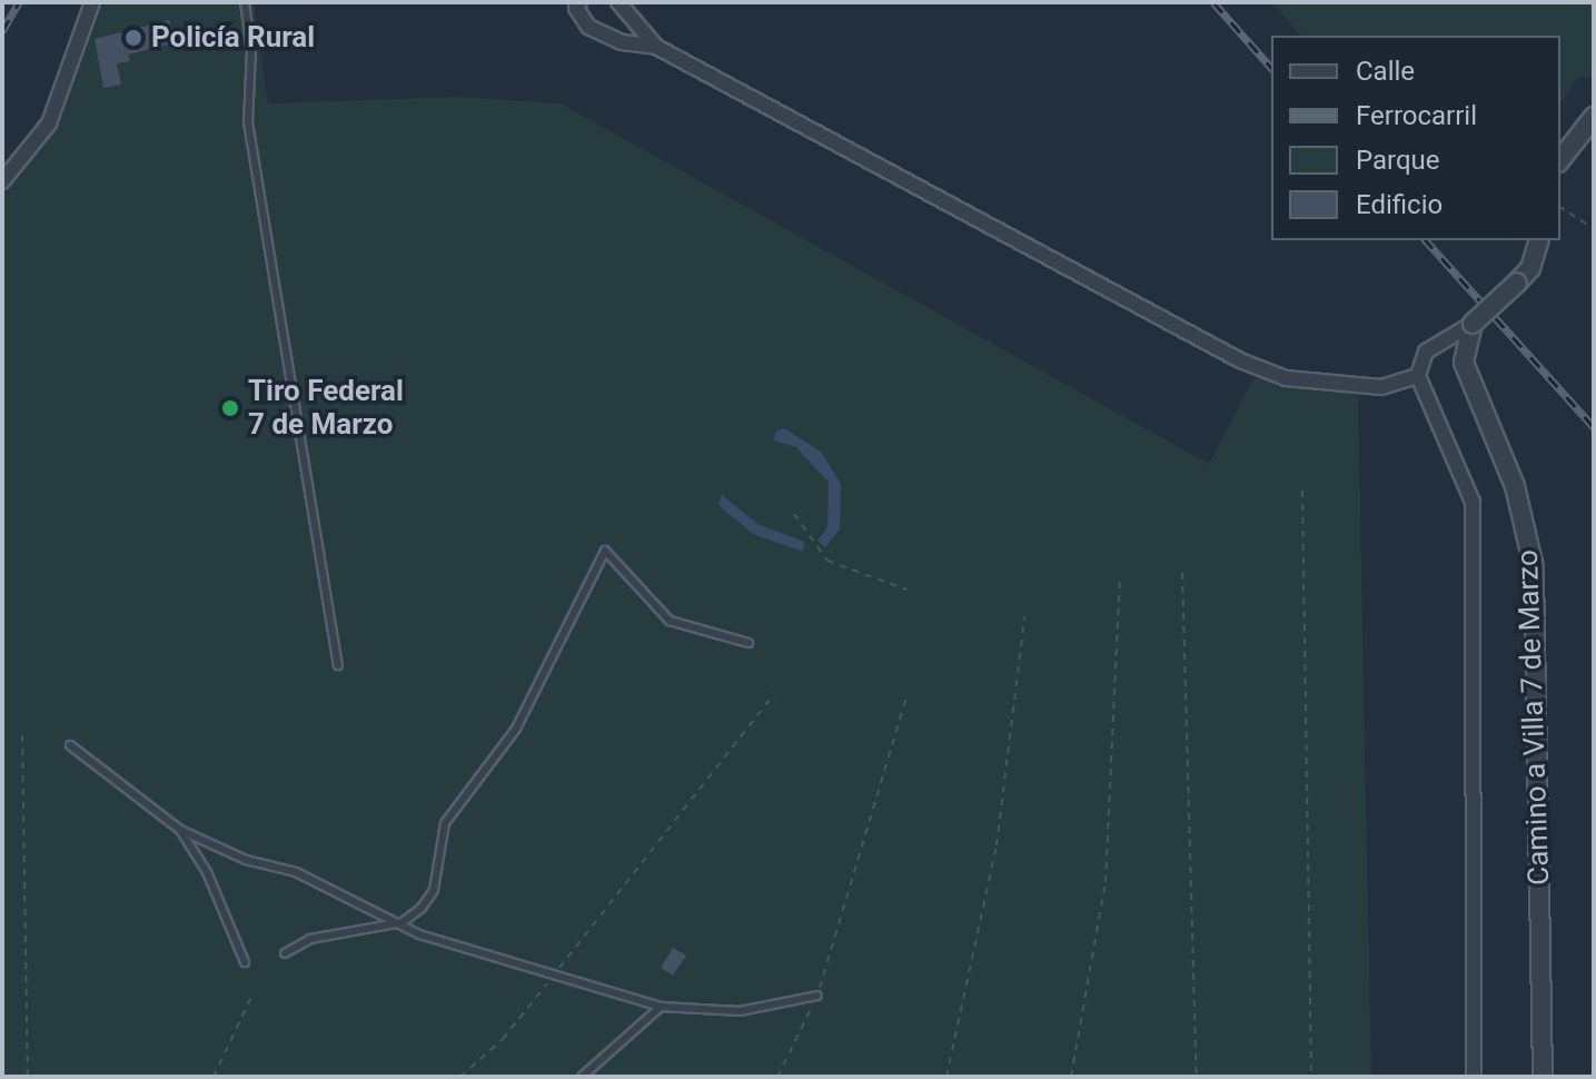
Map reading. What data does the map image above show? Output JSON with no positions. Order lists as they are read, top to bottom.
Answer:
{
  "streets": {
    "street": ["Camino a Villa 7 de Marzo"]
  },
  "places": ["Policía Rural", "Tiro Federal 7 de Marzo"],
  "legend": [
    "Calle",
    "Ferrocarril",
    "Parque",
    "Edificio"
  ]
}
